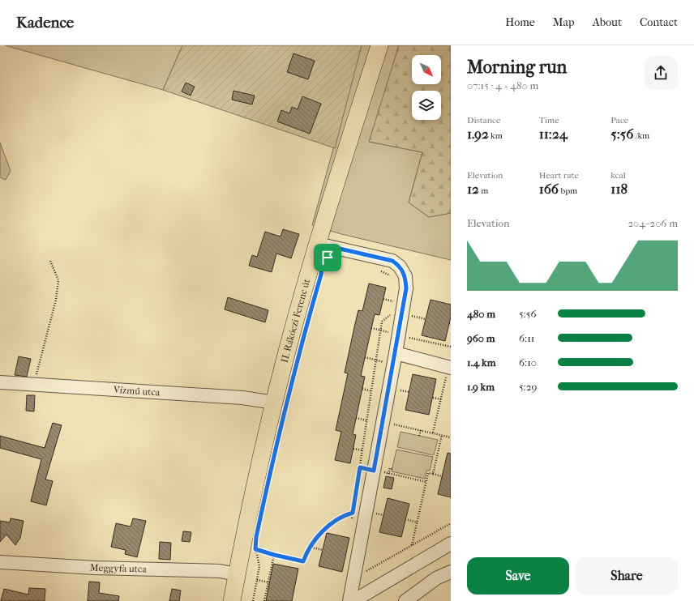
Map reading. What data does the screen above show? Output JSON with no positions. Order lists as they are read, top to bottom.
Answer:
{
  "streets": {
    "main road": ["II. Rákóczi Ferenc út"],
    "street": ["Vízmű utca", "Meggyfa utca"]
  },
  "crossings": [
    ["II. Rákóczi Ferenc út", "Vízmű utca"],
    ["II. Rákóczi Ferenc út", "Meggyfa utca"]
  ],
  "north": "bottom right",
  "page": {
    "header": "Kadence",
    "nav": [
      "Home",
      "Map",
      "About",
      "Contact"
    ],
    "heading": ["Morning run", "07:15 · 4 × 480 m"],
    "stats": [
      ["Distance", "1.92 km"],
      ["Time", "11:24"],
      ["Pace", "5:56 /km"],
      ["Elevation", "12 m"],
      ["Heart rate", "166 bpm"],
      ["kcal", "118"]
    ],
    "chart": ["Elevation", "204–206 m"],
    "list": [
      {
        "name": "480 m",
        "note": "5:56"
      },
      {
        "name": "960 m",
        "note": "6:11"
      },
      {
        "name": "1.4 km",
        "note": "6:10"
      },
      {
        "name": "1.9 km",
        "note": "5:29"
      }
    ],
    "buttons": ["Save", "Share"]
  }
}
